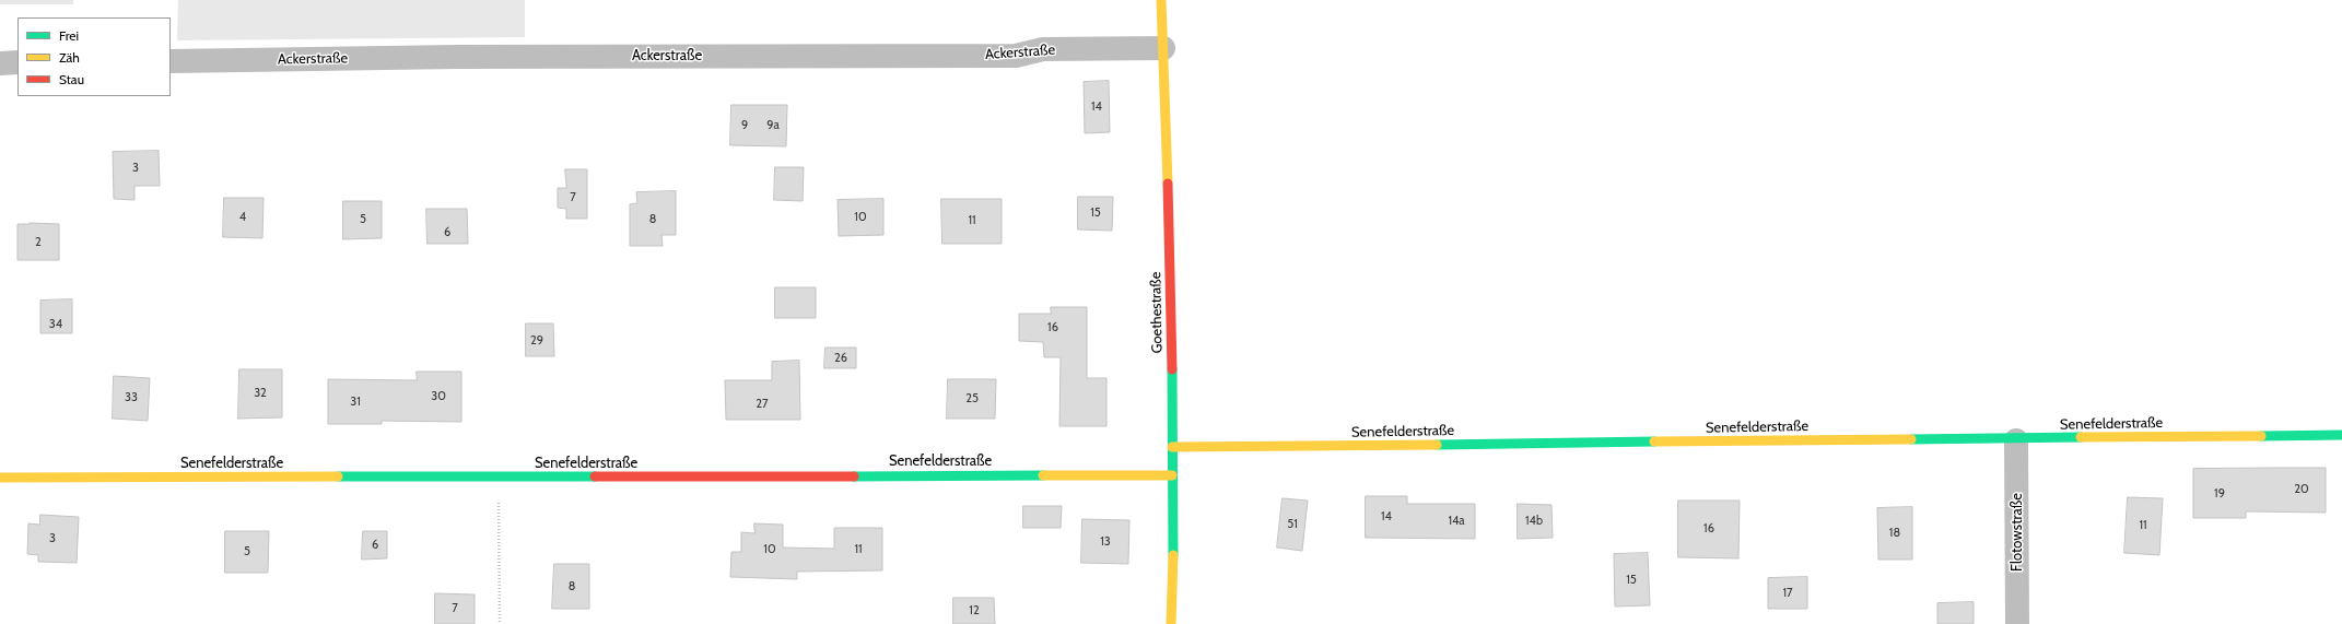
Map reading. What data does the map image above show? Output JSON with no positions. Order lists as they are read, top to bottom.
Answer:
{
  "streets": {
    "street": [
      "Ackerstraße",
      "Goethestraße",
      "Senefelderstraße",
      "Flotowstraße"
    ]
  },
  "crossings": [
    ["Ackerstraße", "Goethestraße"],
    ["Goethestraße", "Senefelderstraße"],
    ["Senefelderstraße", "Flotowstraße"]
  ],
  "house_numbers": [
    "14",
    "9",
    "9a",
    "3",
    "7",
    "15",
    "4",
    "10",
    "5",
    "8",
    "11",
    "6",
    "2",
    "34",
    "16",
    "29",
    "26",
    "32",
    "30",
    "33",
    "25",
    "31",
    "27",
    "20",
    "19",
    "14",
    "14a",
    "14b",
    "51",
    "11",
    "16",
    "18",
    "3",
    "13",
    "6",
    "10",
    "11",
    "5",
    "15",
    "8",
    "17",
    "7",
    "12"
  ],
  "legend": ["Frei", "Zäh", "Stau"]
}
